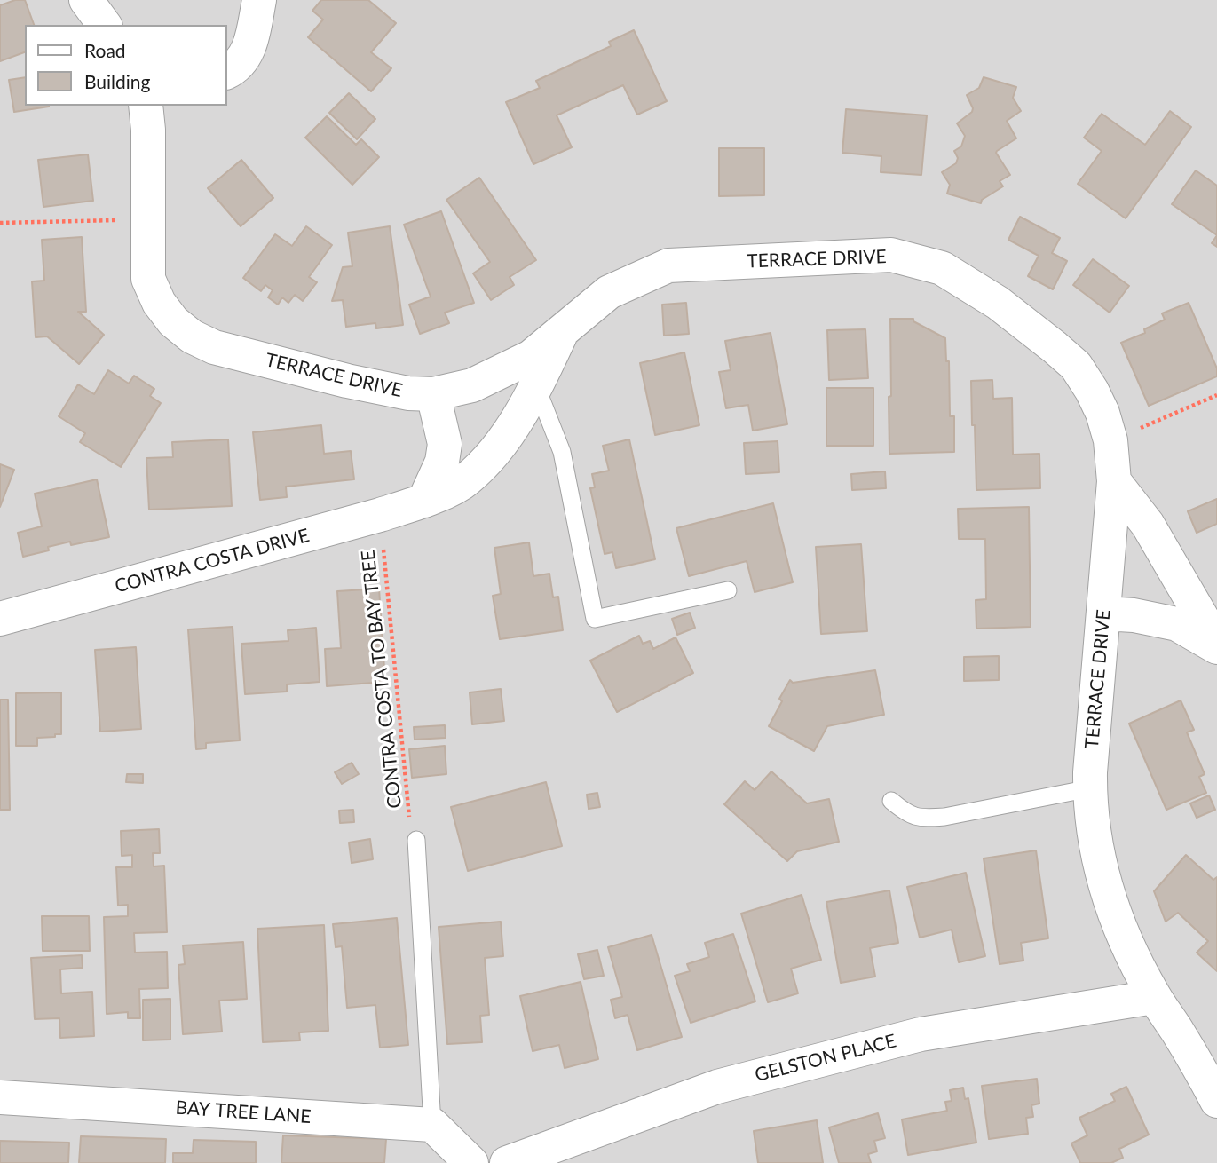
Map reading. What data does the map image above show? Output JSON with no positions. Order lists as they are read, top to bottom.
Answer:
{
  "streets": {
    "street": [
      "TERRACE DRIVE",
      "CONTRA COSTA DRIVE",
      "GELSTON PLACE",
      "BAY TREE LANE"
    ],
    "path": ["CONTRA COSTA TO BAY TREE"]
  },
  "crossings": [
    ["TERRACE DRIVE", "CONTRA COSTA DRIVE"],
    ["TERRACE DRIVE", "GELSTON PLACE"],
    ["CONTRA COSTA DRIVE", "CONTRA COSTA TO BAY TREE"]
  ],
  "legend": ["Road", "Building"]
}
